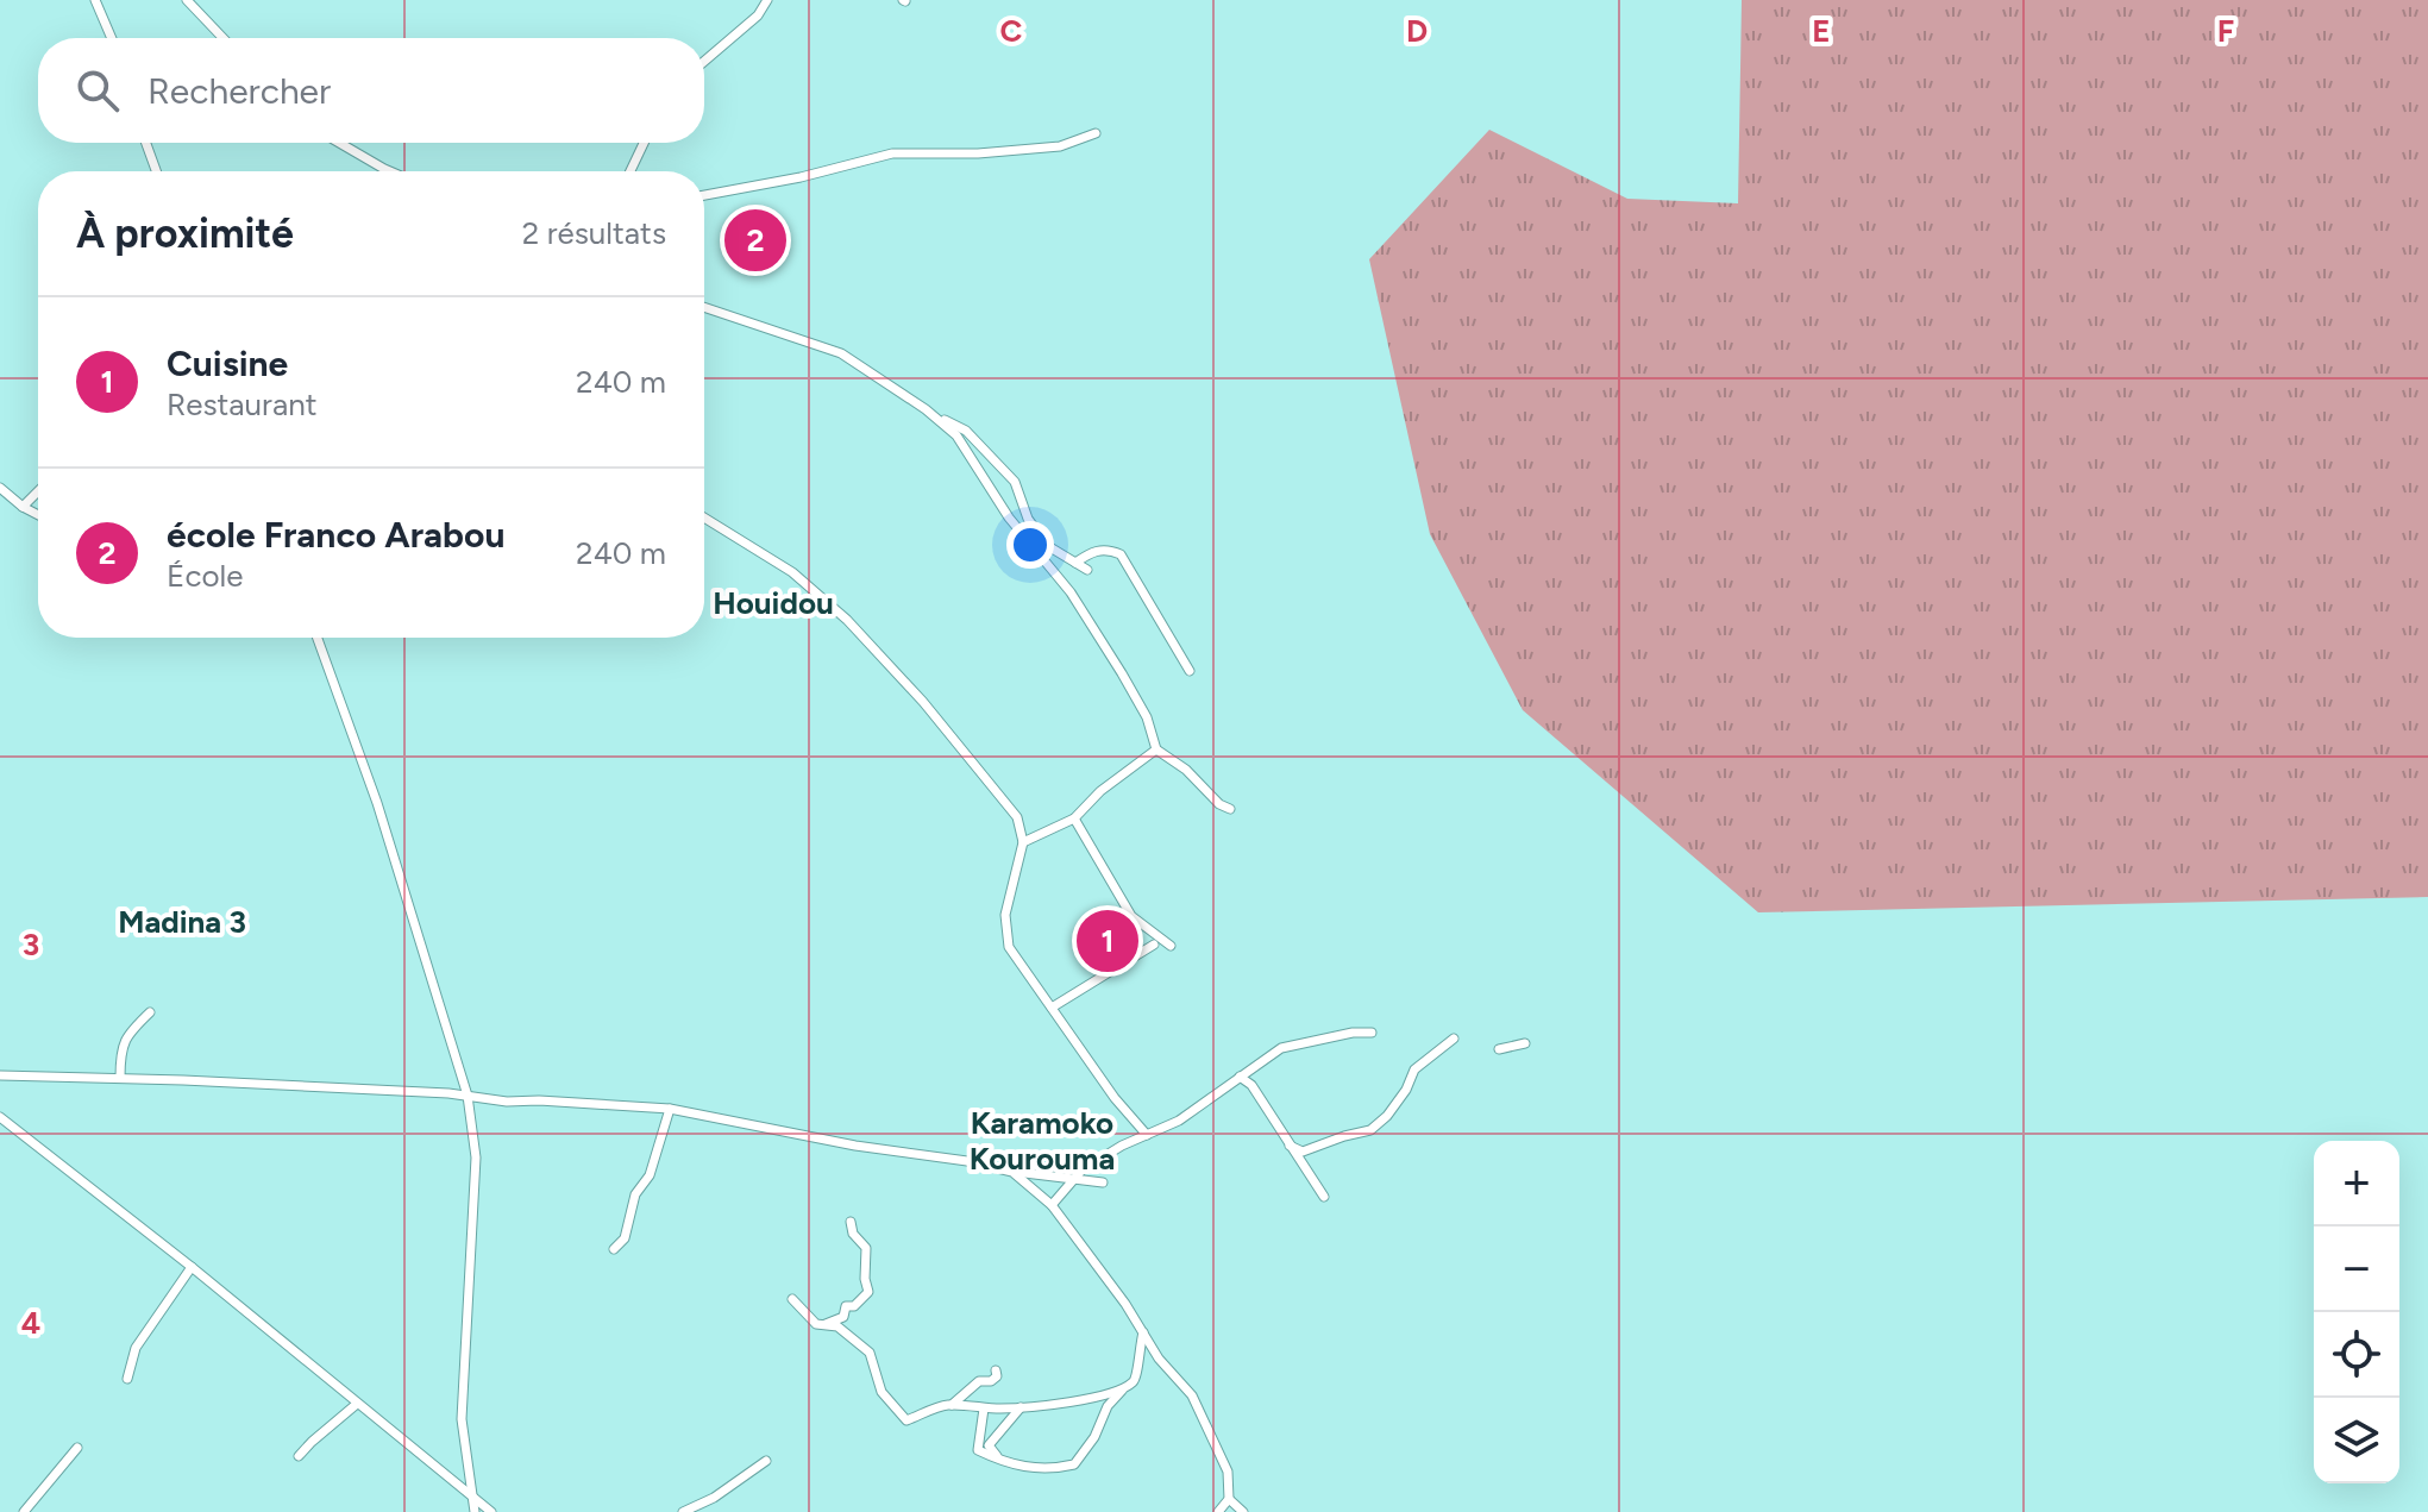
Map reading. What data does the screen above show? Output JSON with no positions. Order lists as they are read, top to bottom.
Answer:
{
  "districts": ["Houidou", "Madina 3", "Karamoko Kourouma"],
  "page": {
    "search": "Rechercher",
    "heading": ["À proximité", "2 résultats"],
    "pins": ["2", "1"],
    "list": [
      {
        "mark": "1",
        "name": "Cuisine",
        "note": "Restaurant",
        "value": "240 m"
      },
      {
        "mark": "2",
        "name": "école Franco Arabou",
        "note": "École",
        "value": "240 m"
      }
    ],
    "map_buttons": ["+", "−"]
  },
  "grid": {
    "columns": [
      "C",
      "D",
      "E",
      "F"
    ],
    "rows": ["3", "4"]
  }
}
